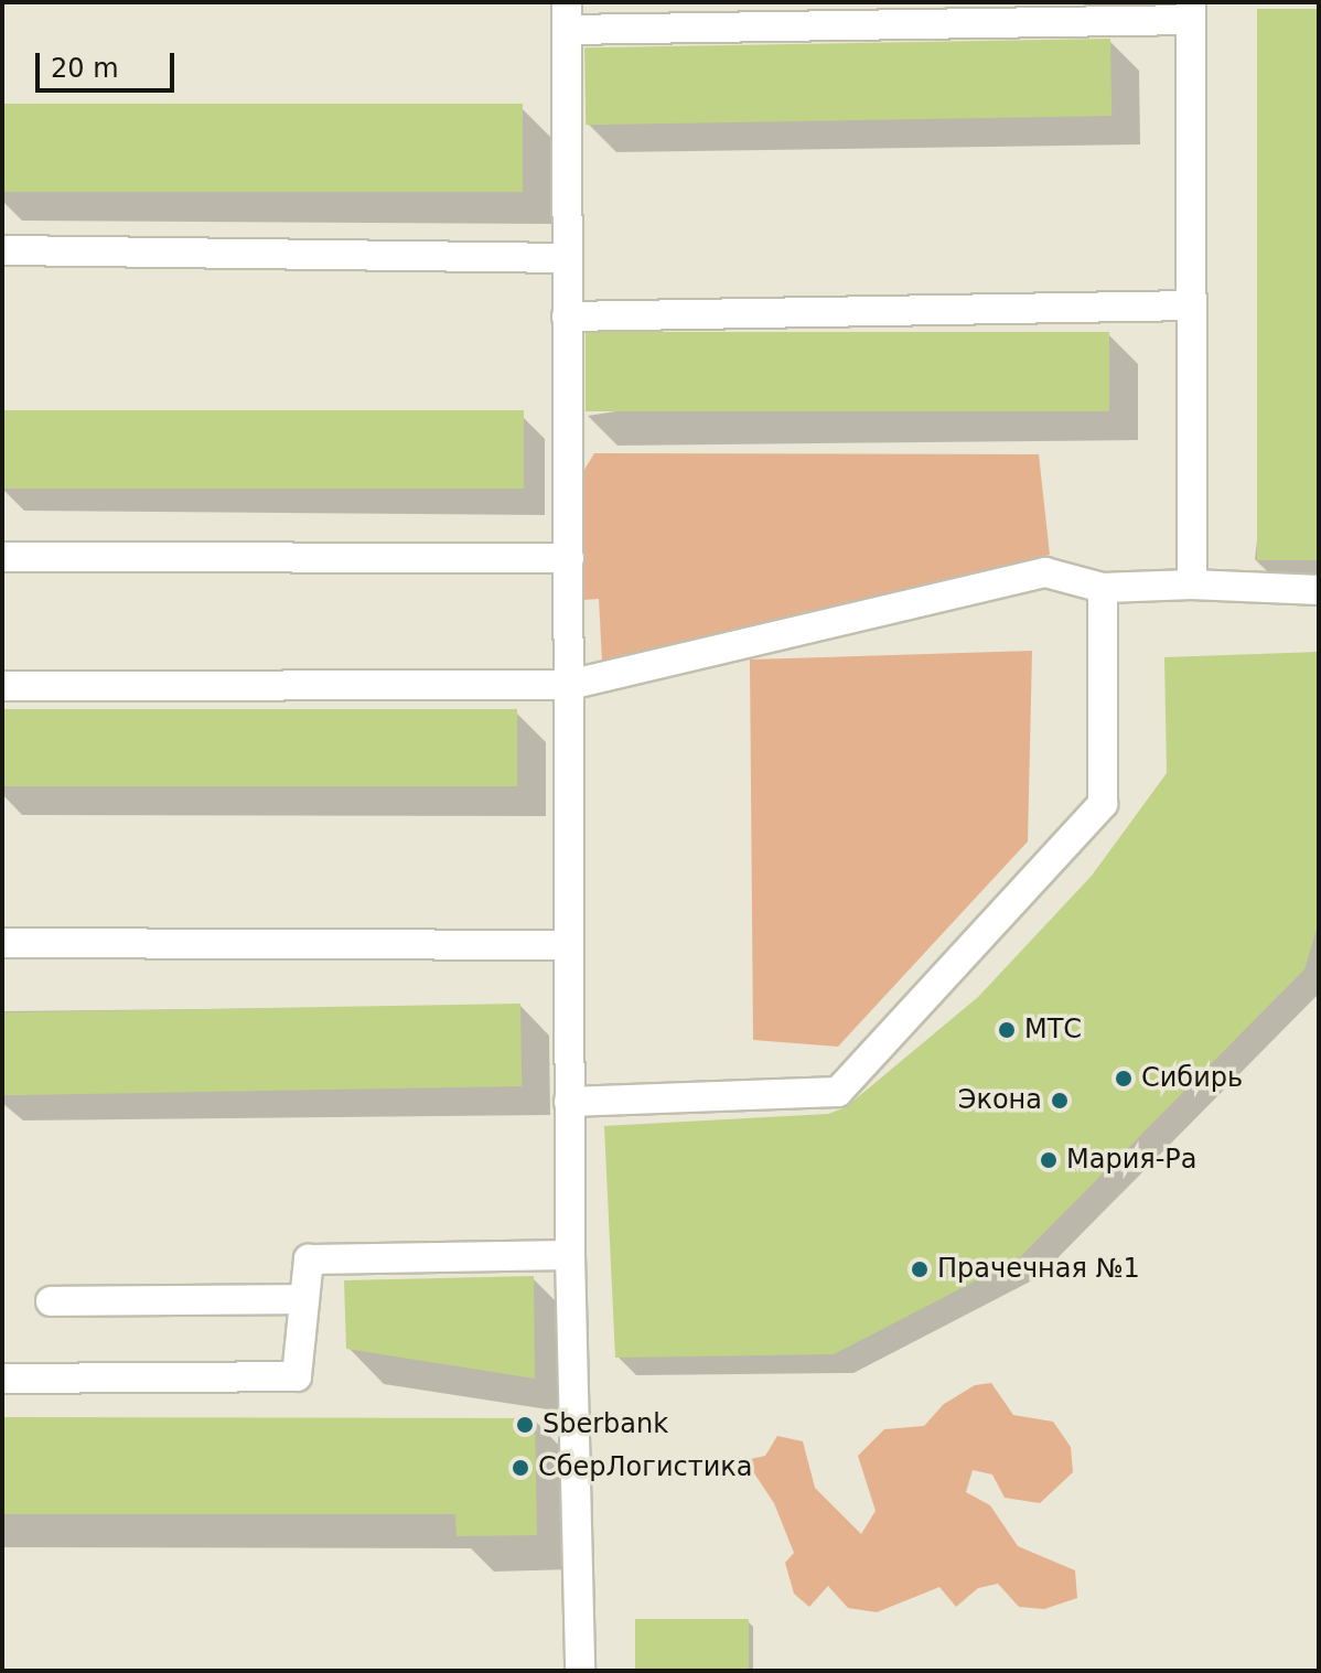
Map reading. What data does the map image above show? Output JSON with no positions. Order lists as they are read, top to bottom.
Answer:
{
  "places": [
    "МТС",
    "Сибирь",
    "Экона",
    "Мария-Ра",
    "Прачечная №1",
    "Sberbank",
    "СберЛогистика"
  ],
  "scale_bar": "20 m"
}
